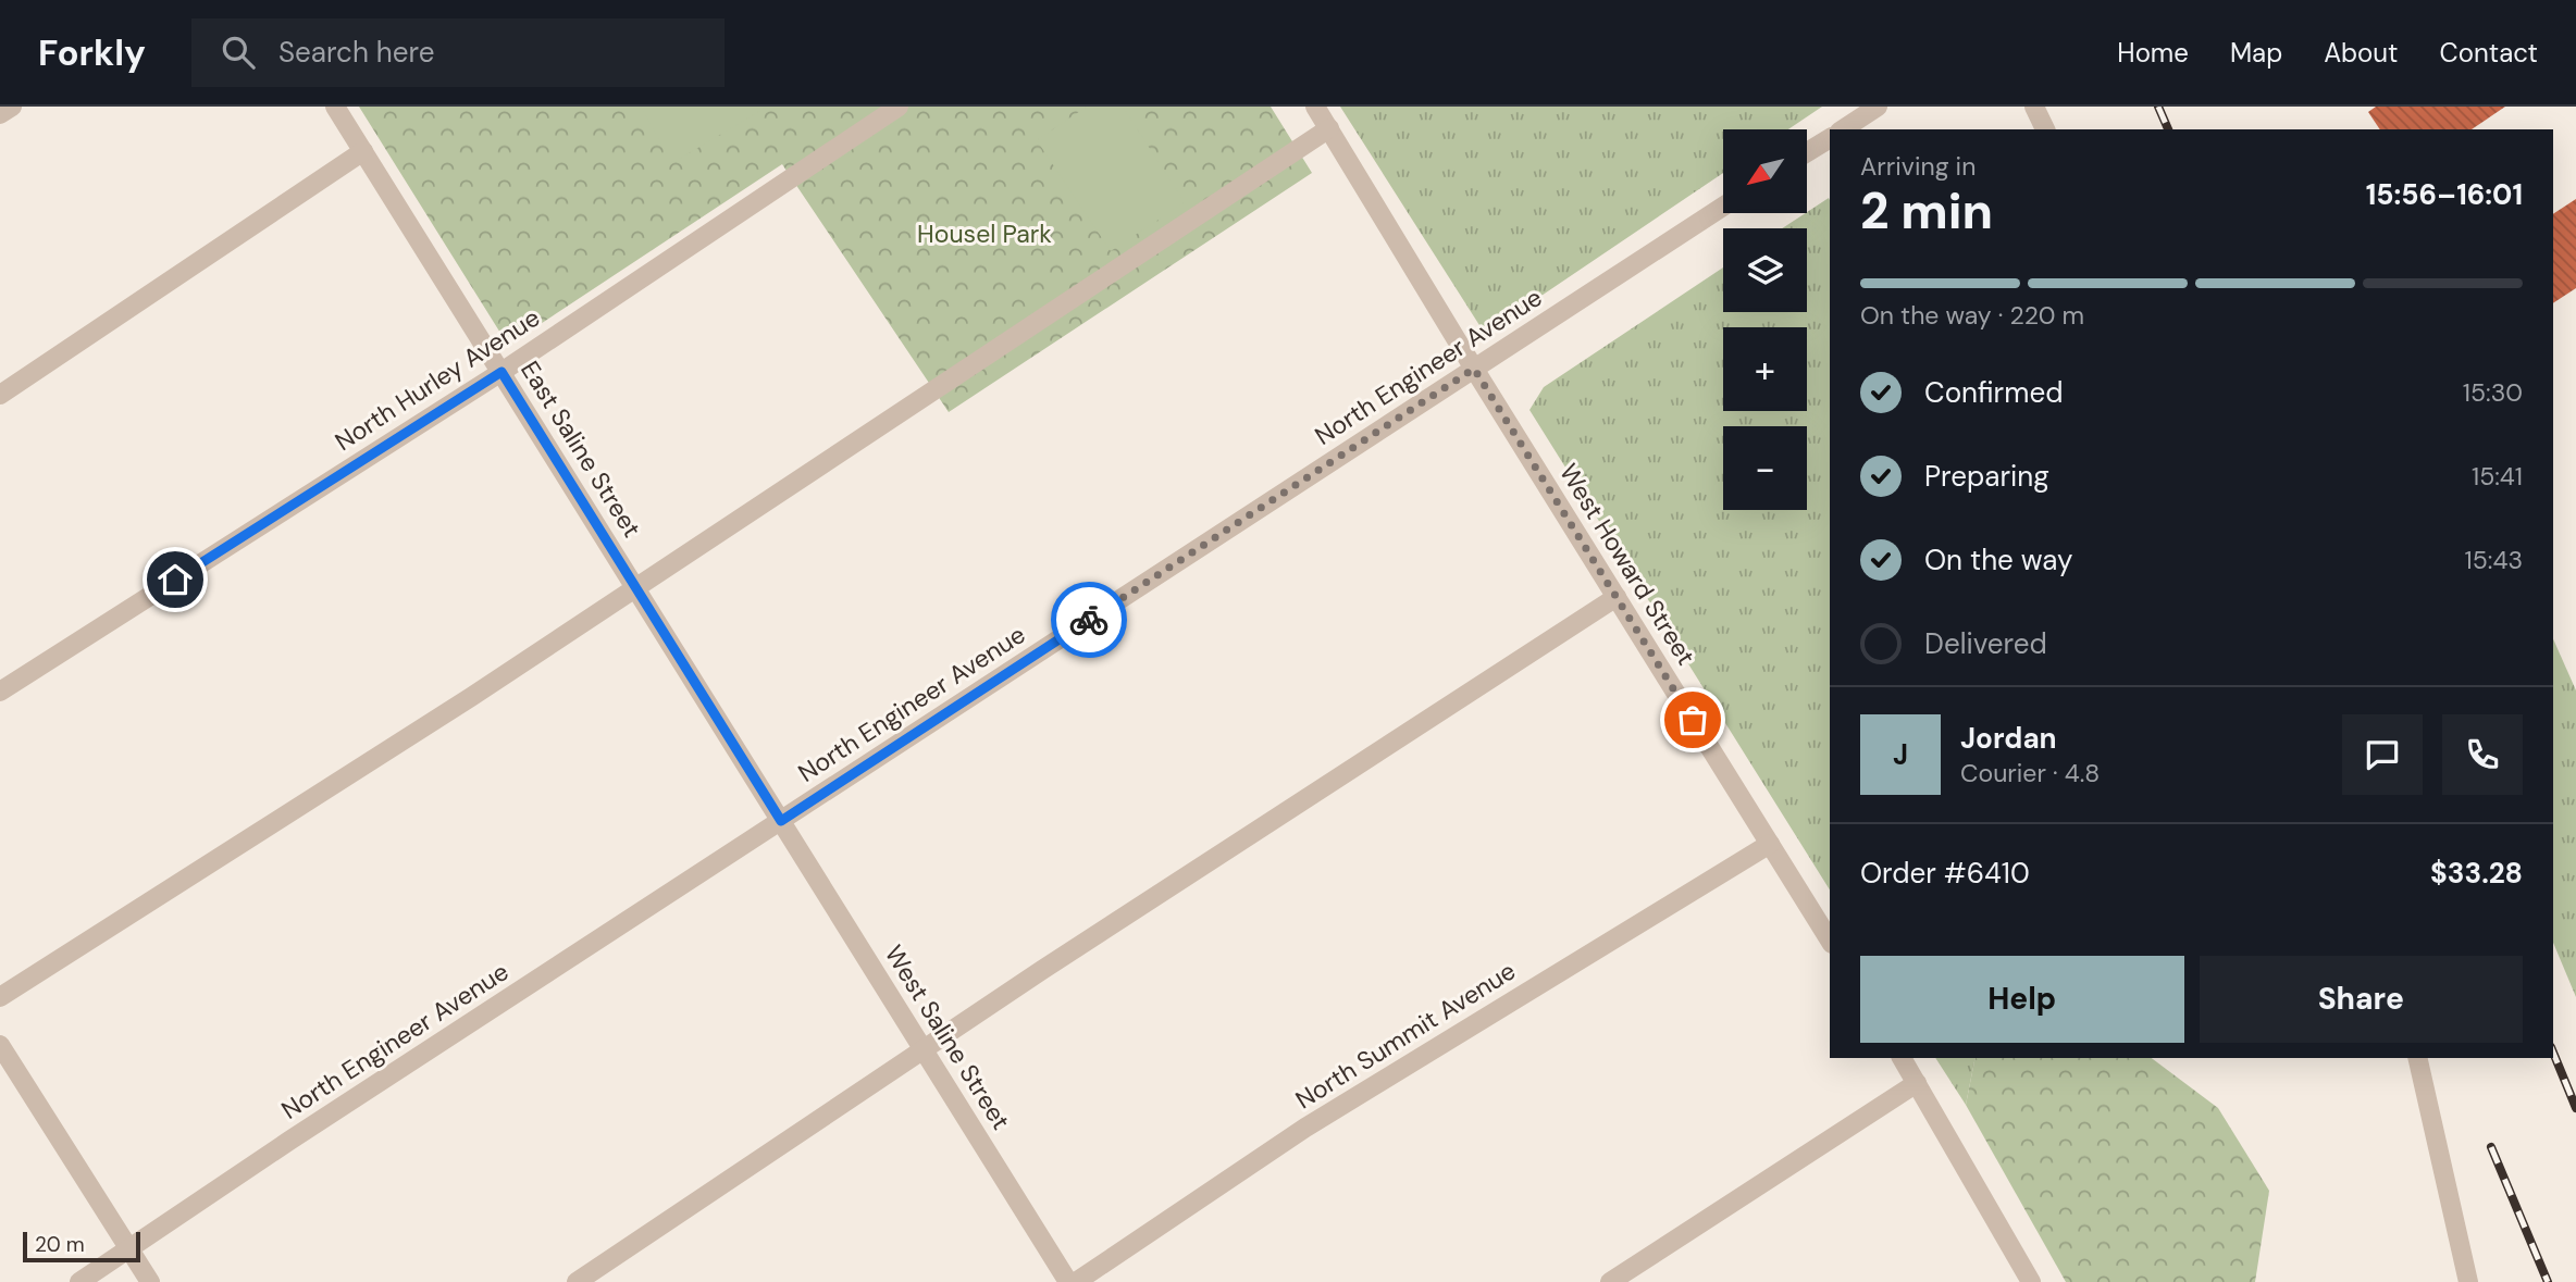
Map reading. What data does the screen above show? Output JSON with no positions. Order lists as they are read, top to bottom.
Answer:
{
  "streets": {
    "street": [
      "North Engineer Avenue",
      "North Hurley Avenue",
      "East Saline Street",
      "West Howard Street",
      "North Summit Avenue",
      "West Saline Street"
    ]
  },
  "crossings": [
    ["North Engineer Avenue", "East Saline Street"],
    ["North Engineer Avenue", "West Howard Street"],
    ["North Engineer Avenue", "West Saline Street"],
    ["North Hurley Avenue", "East Saline Street"],
    ["East Saline Street", "West Saline Street"],
    ["West Howard Street", "North Summit Avenue"]
  ],
  "parks": ["Housel Park"],
  "scale_bar": "20 m",
  "north": "bottom left",
  "page": {
    "header": "Forkly",
    "search": "Search here",
    "nav": [
      "Home",
      "Map",
      "About",
      "Contact"
    ],
    "map_buttons": ["+", "−"],
    "heading": ["2 min", "Arriving in", "15:56–16:01"],
    "panel": [
      "Jordan",
      "Courier · 4.8",
      "Order #6410",
      "$33.28"
    ],
    "bar": "On the way · 220 m",
    "list": [
      ["Confirmed", "15:30"],
      ["Preparing", "15:41"],
      ["On the way", "15:43"],
      "Delivered"
    ],
    "round": "J",
    "buttons": ["Help", "Share"],
    "scale": "20 m"
  }
}
